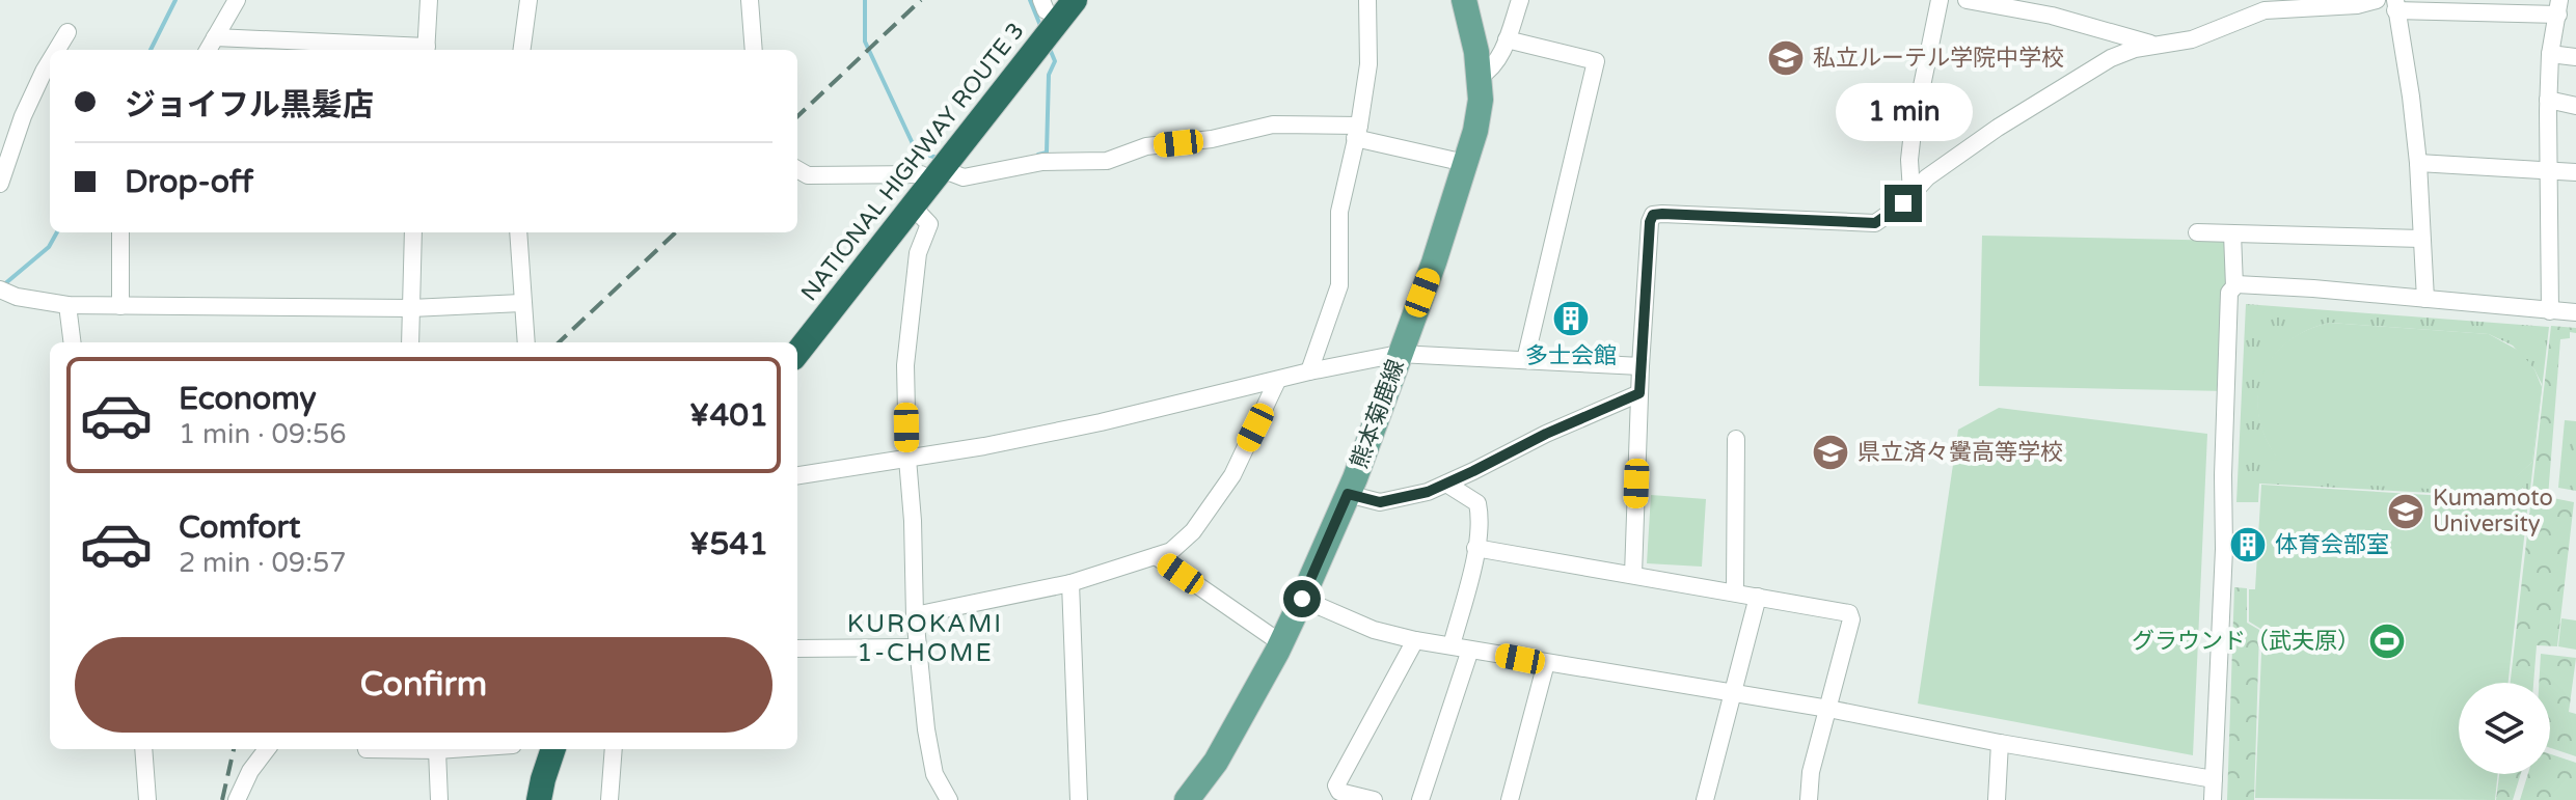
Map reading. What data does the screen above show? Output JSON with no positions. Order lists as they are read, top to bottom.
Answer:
{
  "streets": {
    "highway": ["NATIONAL HIGHWAY ROUTE 3"],
    "main road": ["熊本菊鹿線"]
  },
  "districts": ["KUROKAMI 1-CHOME"],
  "places": {
    "school or university": ["私立ルーテル学院中学校", "県立済々黌高等学校", "Kumamoto University"],
    "building": ["多士会館", "体育会部室"],
    "sports": ["グラウンド（武夫原）"]
  },
  "page": {
    "banner": ["ジョイフル黒髪店", "Drop-off"],
    "bubble": "1 min",
    "list": [
      {
        "name": "Economy",
        "note": "1 min · 09:56",
        "value": "¥401"
      },
      {
        "name": "Comfort",
        "note": "2 min · 09:57",
        "value": "¥541"
      }
    ],
    "buttons": "Confirm"
  }
}
